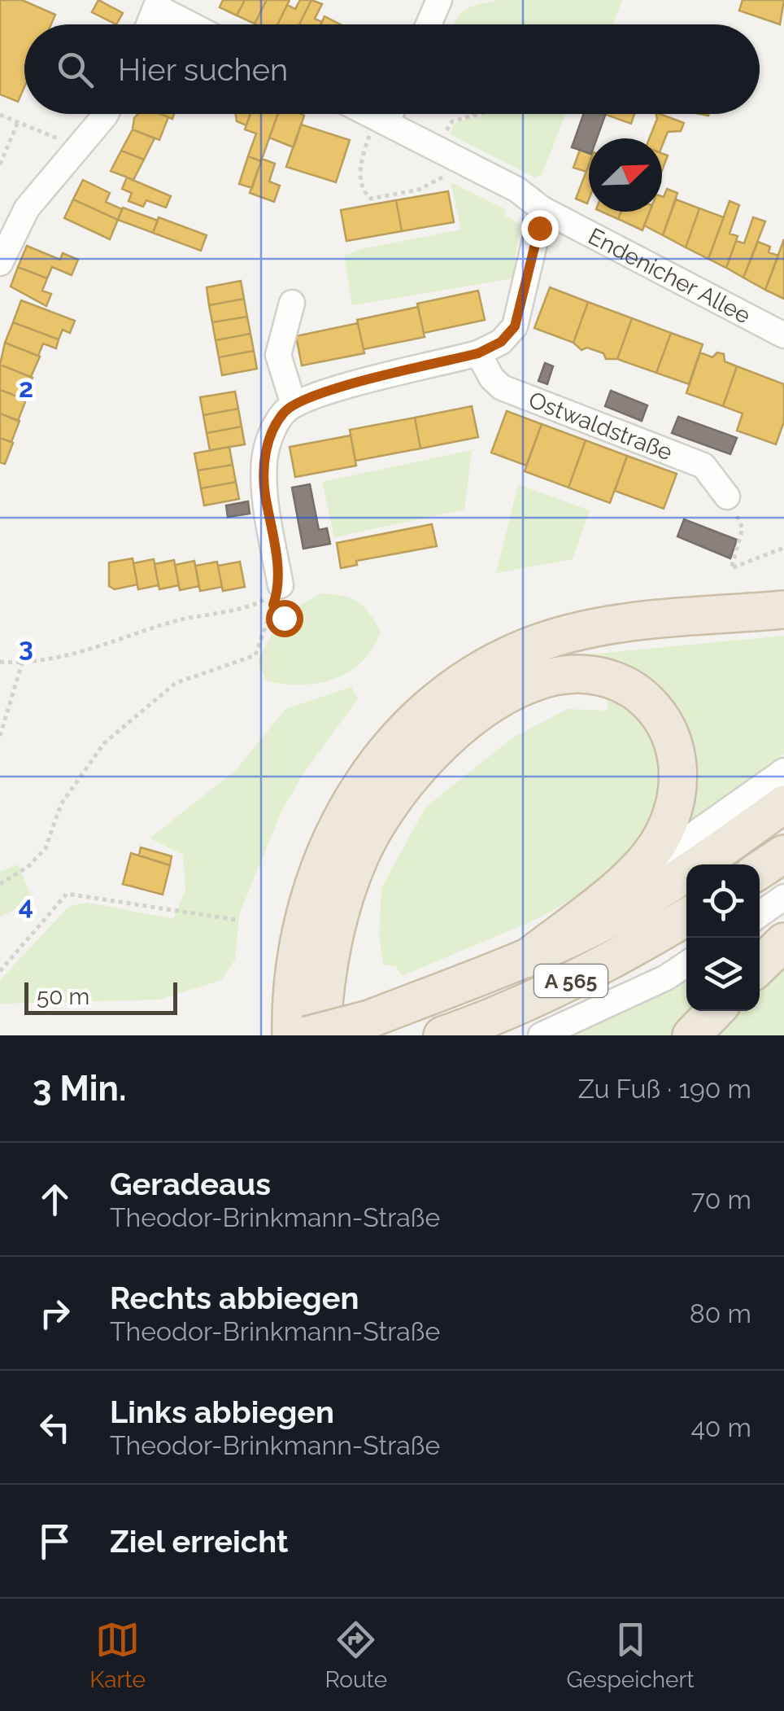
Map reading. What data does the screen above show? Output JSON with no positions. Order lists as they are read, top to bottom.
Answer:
{
  "streets": {
    "highway": ["A 565"],
    "street": ["Endenicher Allee", "Ostwaldstraße"]
  },
  "scale_bar": "50 m",
  "north": "top right",
  "page": {
    "search": "Hier suchen",
    "scale": "50 m",
    "heading": ["3 Min.", "Zu Fuß · 190 m"],
    "list": [
      ["Geradeaus", "Theodor-Brinkmann-Straße", "70 m"],
      ["Rechts abbiegen", "Theodor-Brinkmann-Straße", "80 m"],
      ["Links abbiegen", "Theodor-Brinkmann-Straße", "40 m"],
      "Ziel erreicht"
    ],
    "nav": ["Karte", "Route", "Gespeichert"]
  },
  "grid": {
    "rows": ["2", "3", "4"]
  }
}
